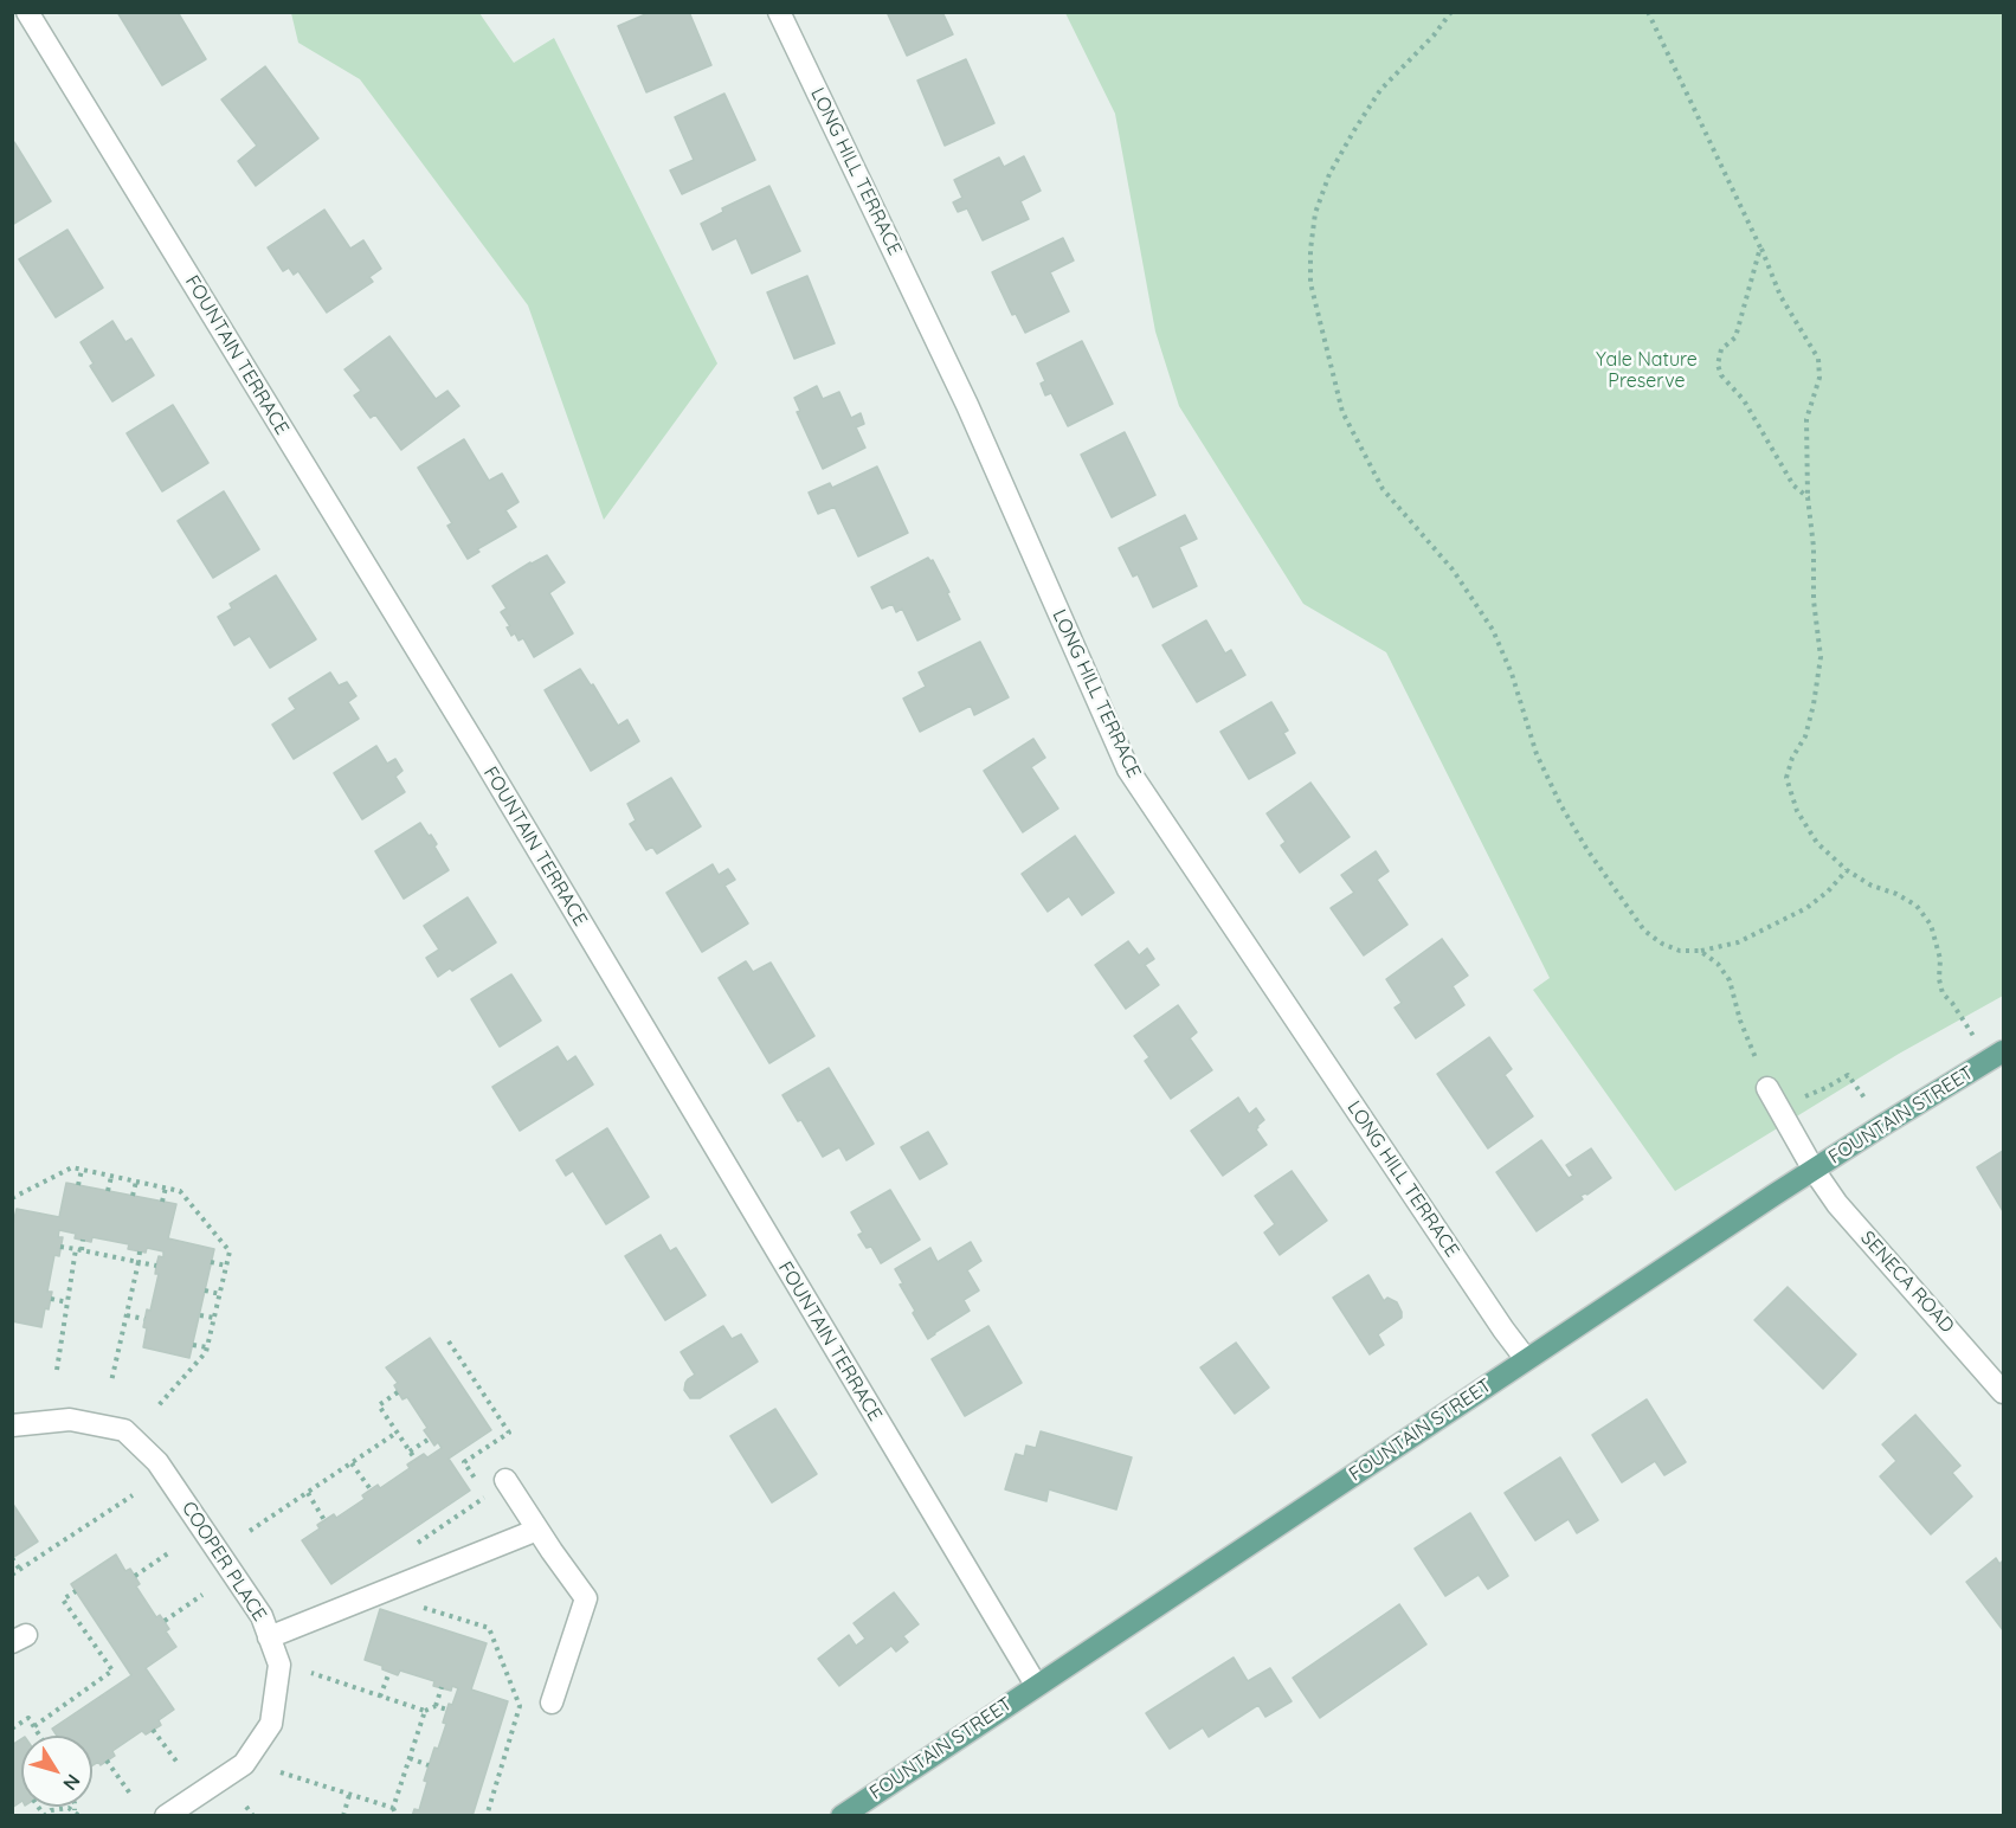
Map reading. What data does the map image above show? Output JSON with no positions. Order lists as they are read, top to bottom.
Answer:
{
  "streets": {
    "main road": ["FOUNTAIN STREET"],
    "street": [
      "LONG HILL TERRACE",
      "FOUNTAIN TERRACE",
      "SENECA ROAD",
      "COOPER PLACE"
    ]
  },
  "crossings": [
    ["LONG HILL TERRACE", "FOUNTAIN STREET"],
    ["FOUNTAIN TERRACE", "FOUNTAIN STREET"],
    ["FOUNTAIN STREET", "SENECA ROAD"]
  ],
  "parks": ["Yale Nature Preserve"],
  "north": "bottom right"
}
